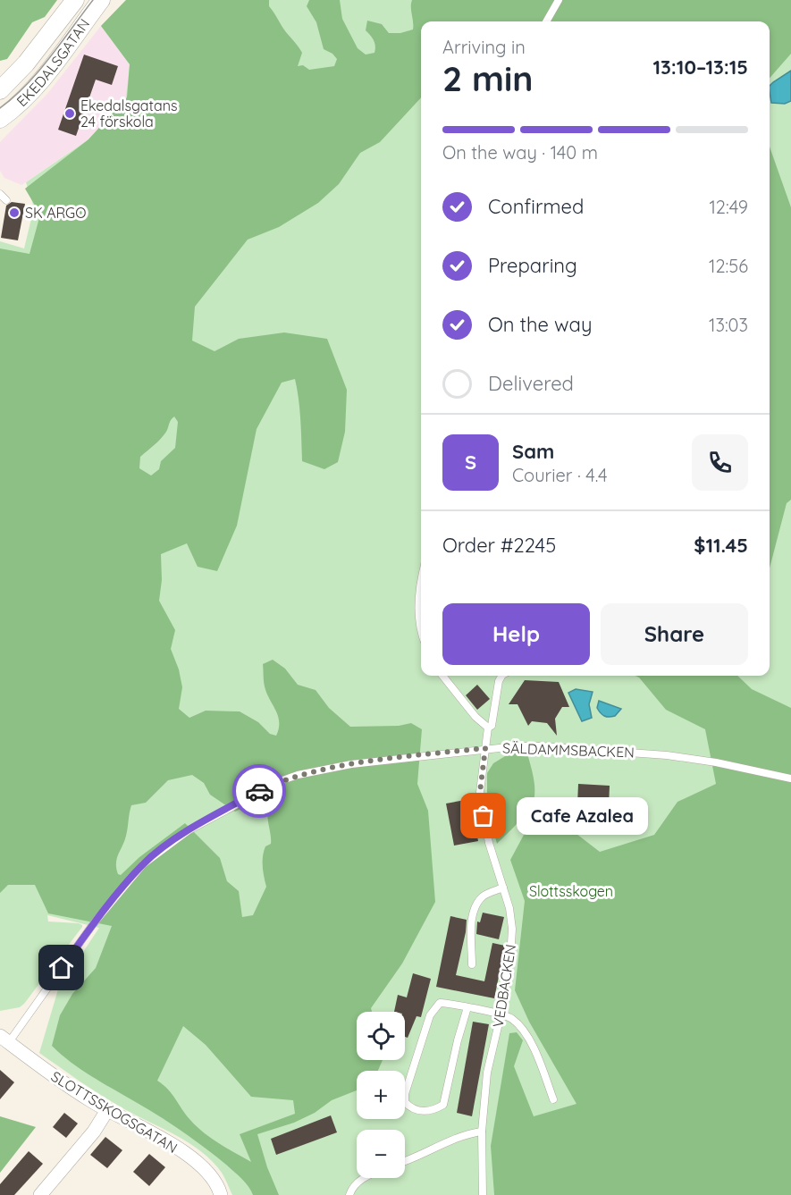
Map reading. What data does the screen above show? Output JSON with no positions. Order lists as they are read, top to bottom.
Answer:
{
  "streets": {
    "street": ["EKEDALSGATAN", "SLOTTSSKOGSGATAN"],
    "lane": ["SÄLDAMMSBACKEN", "VEDBACKEN"]
  },
  "crossings": [
    ["SÄLDAMMSBACKEN", "VEDBACKEN"],
    ["SÄLDAMMSBACKEN", "SLOTTSSKOGSGATAN"]
  ],
  "parks": ["Slottsskogen"],
  "places": ["Ekedalsgatans 24 förskola", "SK ARGO", "Cafe Azalea"],
  "page": {
    "heading": ["2 min", "Arriving in", "13:10–13:15"],
    "panel": [
      "Sam",
      "Courier · 4.4",
      "Order #2245",
      "$11.45"
    ],
    "bar": "On the way · 140 m",
    "list": [
      ["Confirmed", "12:49"],
      ["Preparing", "12:56"],
      ["On the way", "13:03"],
      "Delivered"
    ],
    "round": "S",
    "buttons": ["Help", "Share"],
    "bubble": "Cafe Azalea",
    "map_buttons": ["+", "−"]
  }
}
